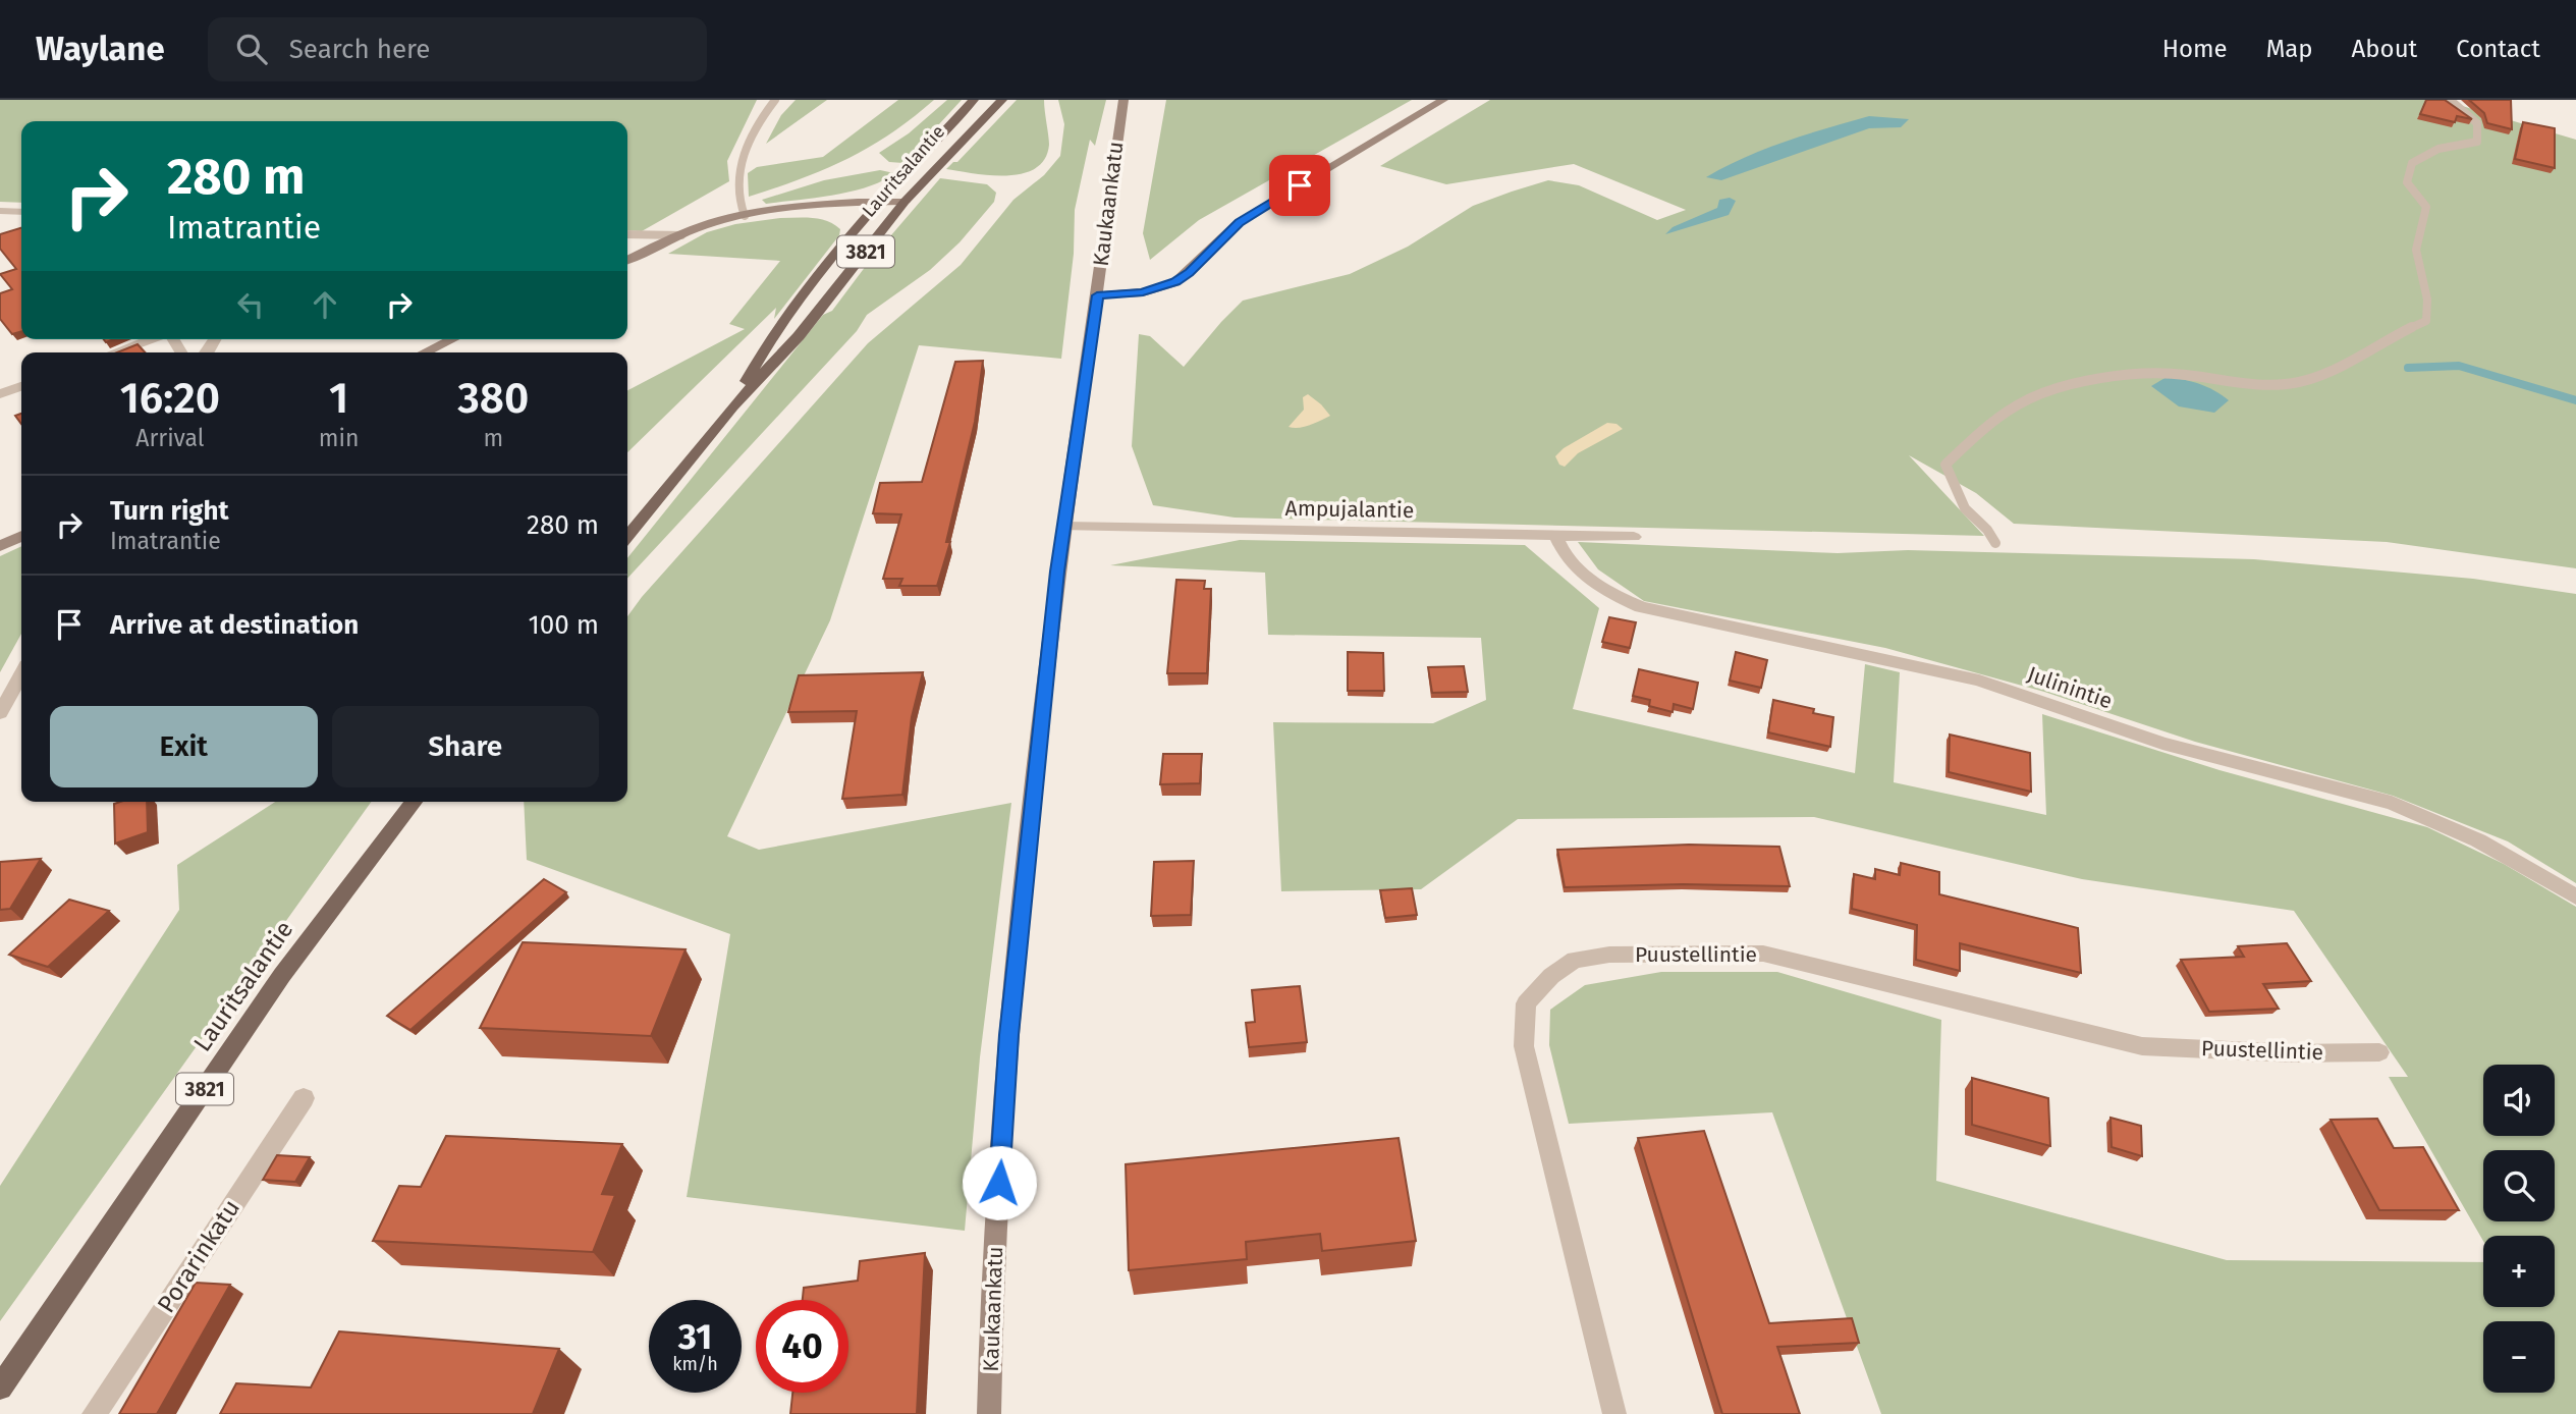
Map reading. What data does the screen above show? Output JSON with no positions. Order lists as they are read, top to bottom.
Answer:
{
  "streets": {
    "main road": ["Lauritsalantie", "3821"],
    "street": [
      "Kaukaankatu",
      "Ampujalantie",
      "Julinintie",
      "Puustellintie",
      "Porarinkatu"
    ]
  },
  "crossings": [
    ["Kaukaankatu", "Ampujalantie"],
    ["Ampujalantie", "Julinintie"]
  ],
  "page": {
    "header": "Waylane",
    "search": "Search here",
    "nav": [
      "Home",
      "Map",
      "About",
      "Contact"
    ],
    "turn": ["280 m", "Imatrantie"],
    "eta": [
      "16:20",
      "Arrival",
      "1",
      "min",
      "380",
      "m"
    ],
    "list": [
      {
        "name": "Turn right",
        "note": "Imatrantie",
        "value": "280 m"
      },
      {
        "name": "Arrive at destination",
        "value": "100 m"
      }
    ],
    "buttons": ["Exit", "Share"],
    "map_buttons": ["+", "−"],
    "speed": "31 km/h",
    "limit": "40"
  }
}
